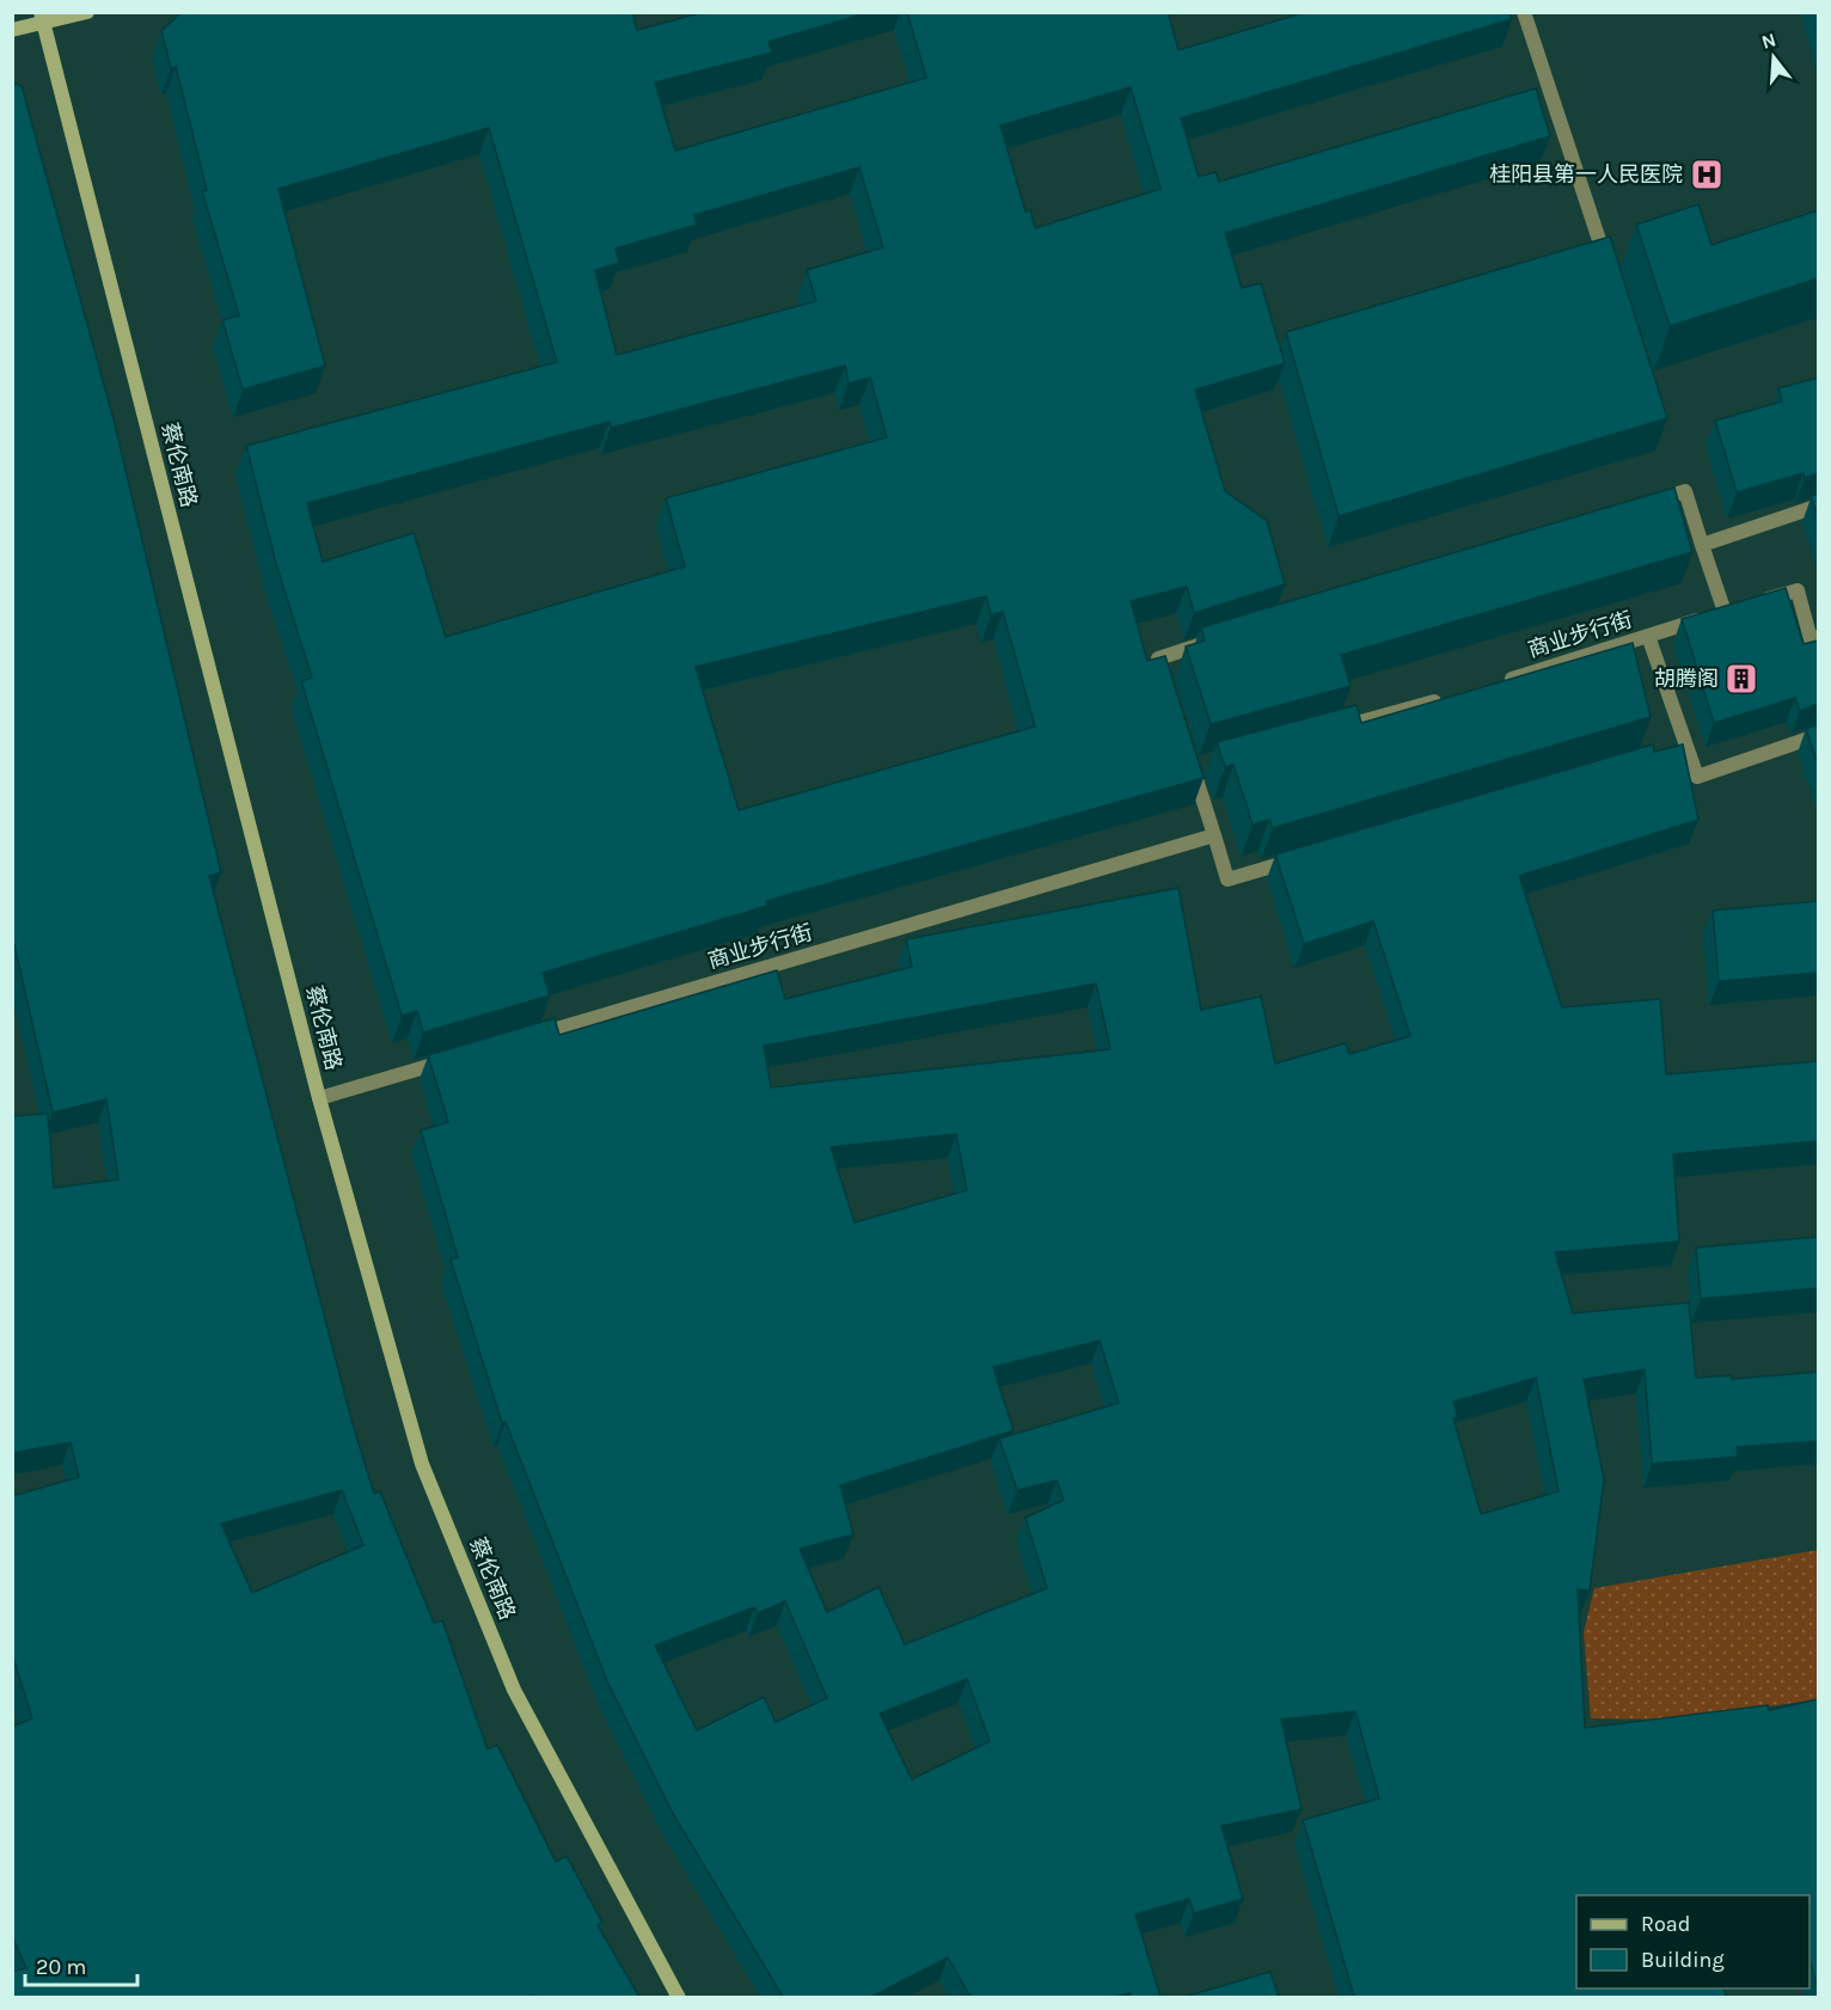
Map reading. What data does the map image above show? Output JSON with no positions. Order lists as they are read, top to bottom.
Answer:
{
  "streets": {
    "main road": ["蔡伦南路"],
    "street": ["商业步行街"]
  },
  "places": {
    "hospital": ["桂阳县第一人民医院"],
    "building": ["胡腾阁"]
  },
  "legend": ["Road", "Building"],
  "scale_bar": "20 m",
  "north": "top"
}
